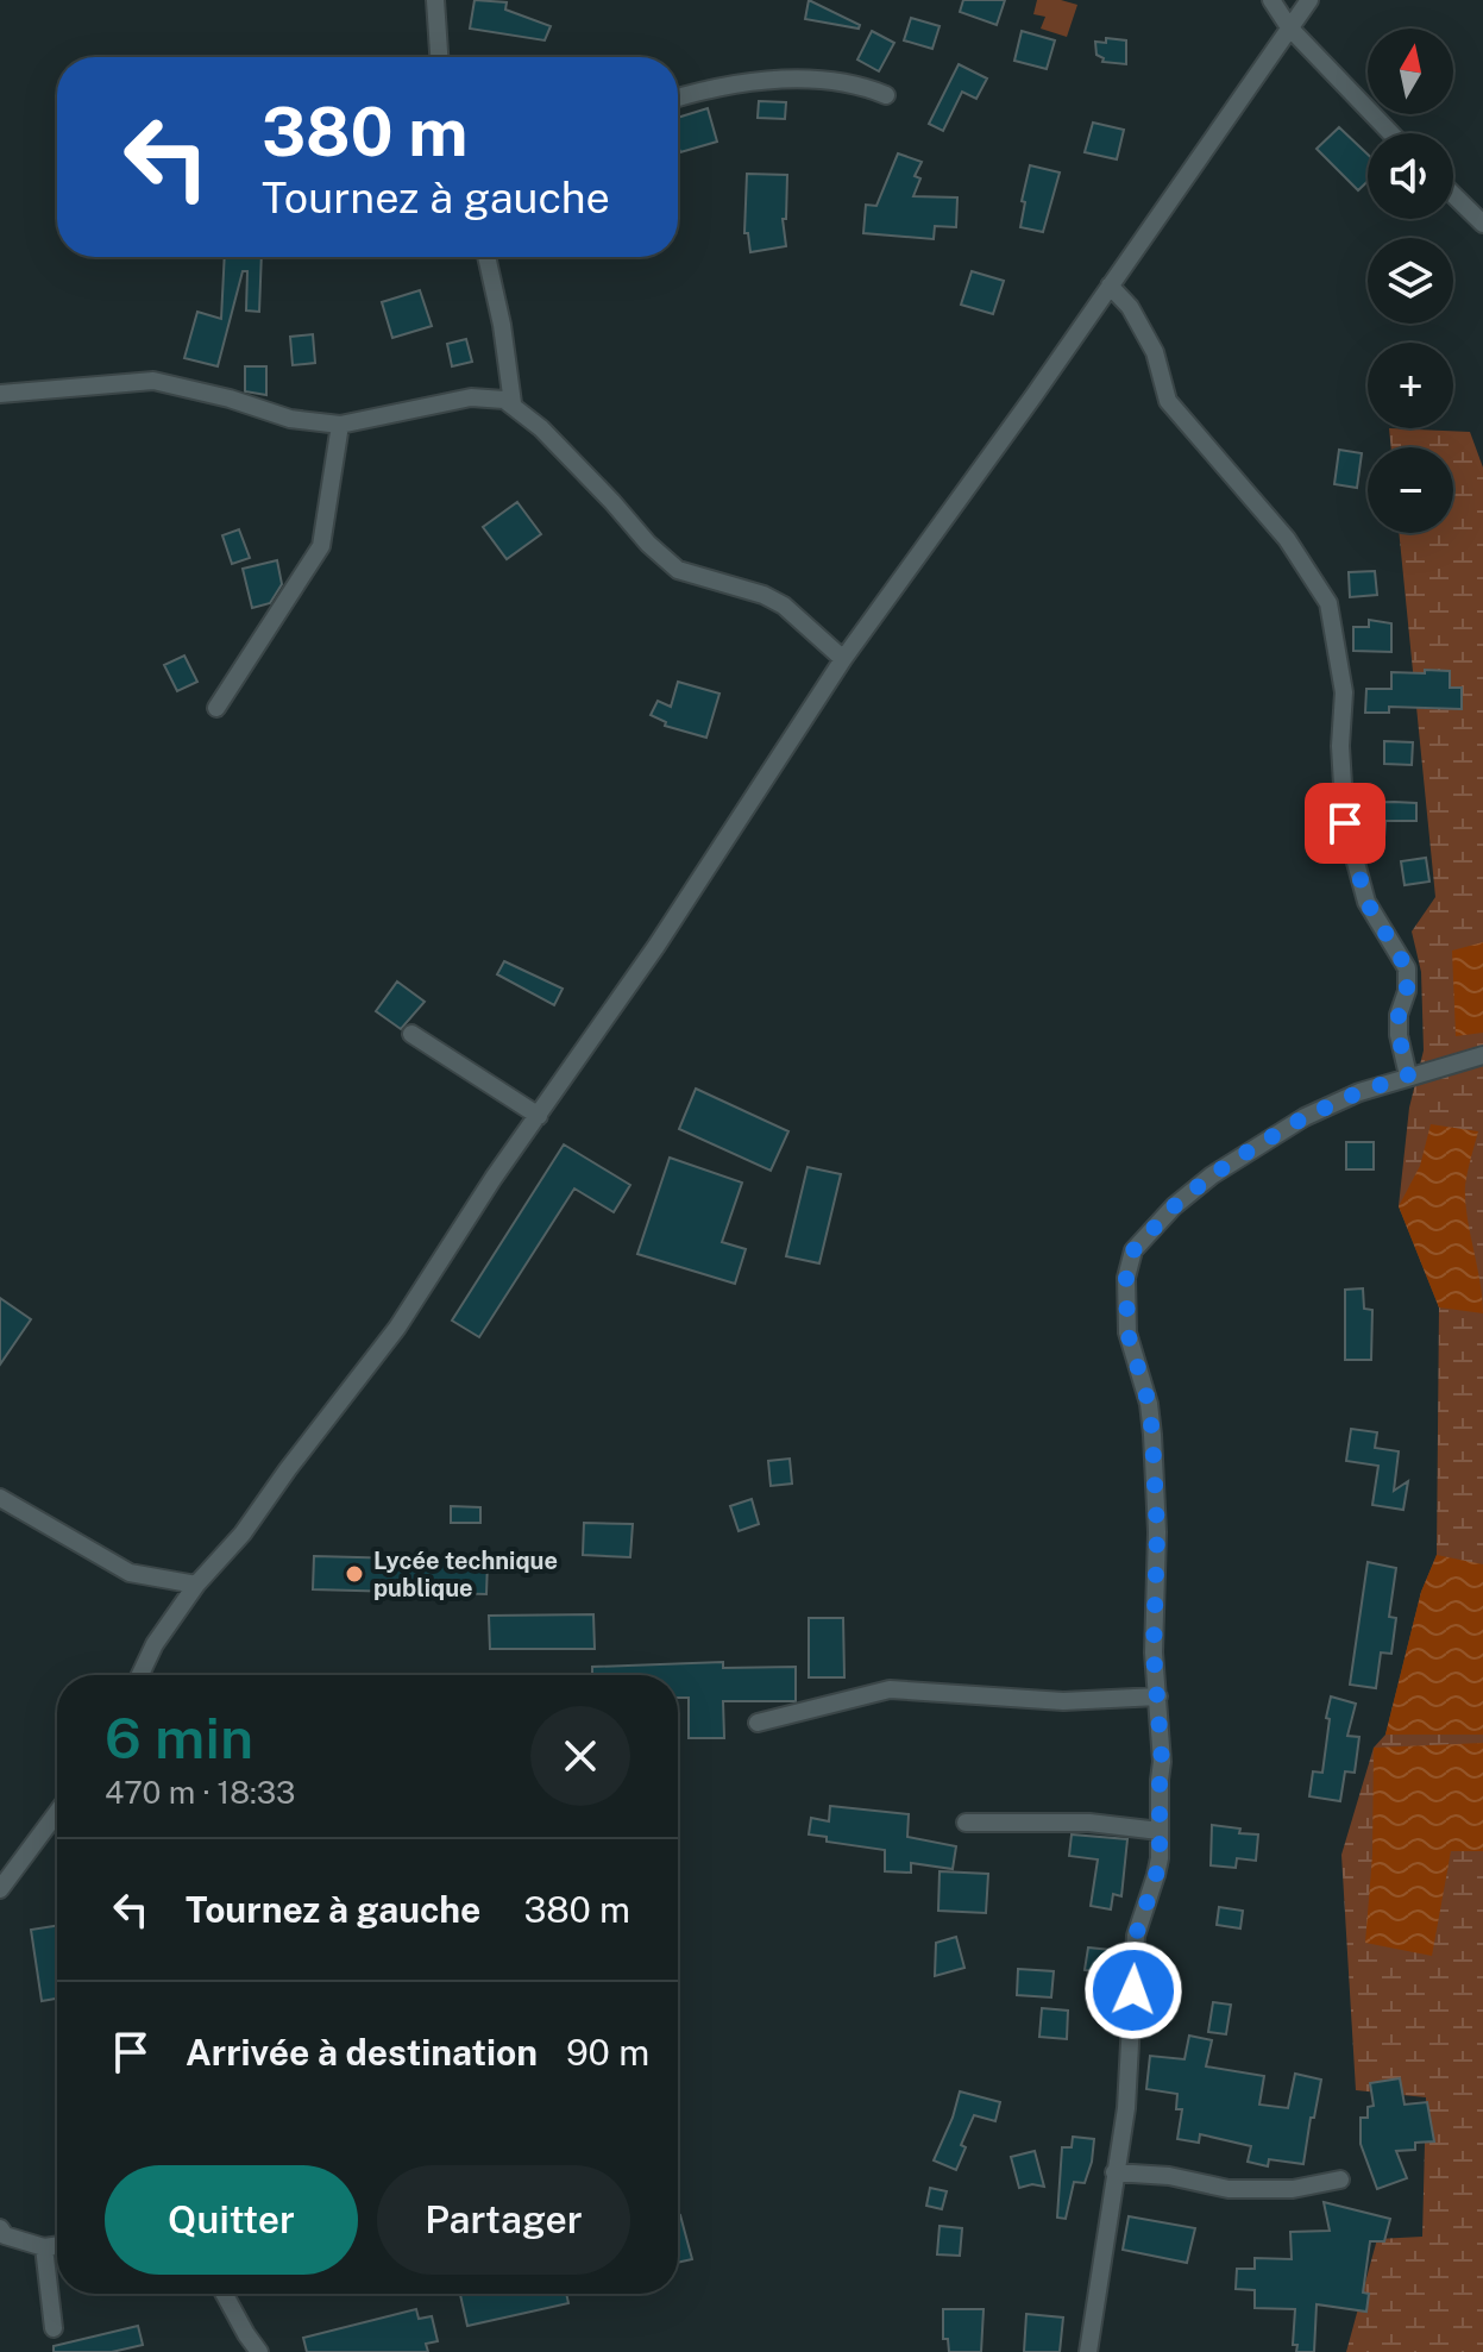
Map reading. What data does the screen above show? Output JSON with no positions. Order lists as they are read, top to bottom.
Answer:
{
  "places": ["Lycée technique publique"],
  "north": "top",
  "page": {
    "map_buttons": ["+", "−"],
    "turn": ["380 m", "Tournez à gauche"],
    "heading": ["6 min", "470 m · 18:33"],
    "list": [
      {
        "name": "Tournez à gauche",
        "value": "380 m"
      },
      {
        "name": "Arrivée à destination",
        "value": "90 m"
      }
    ],
    "buttons": ["Quitter", "Partager"]
  }
}
